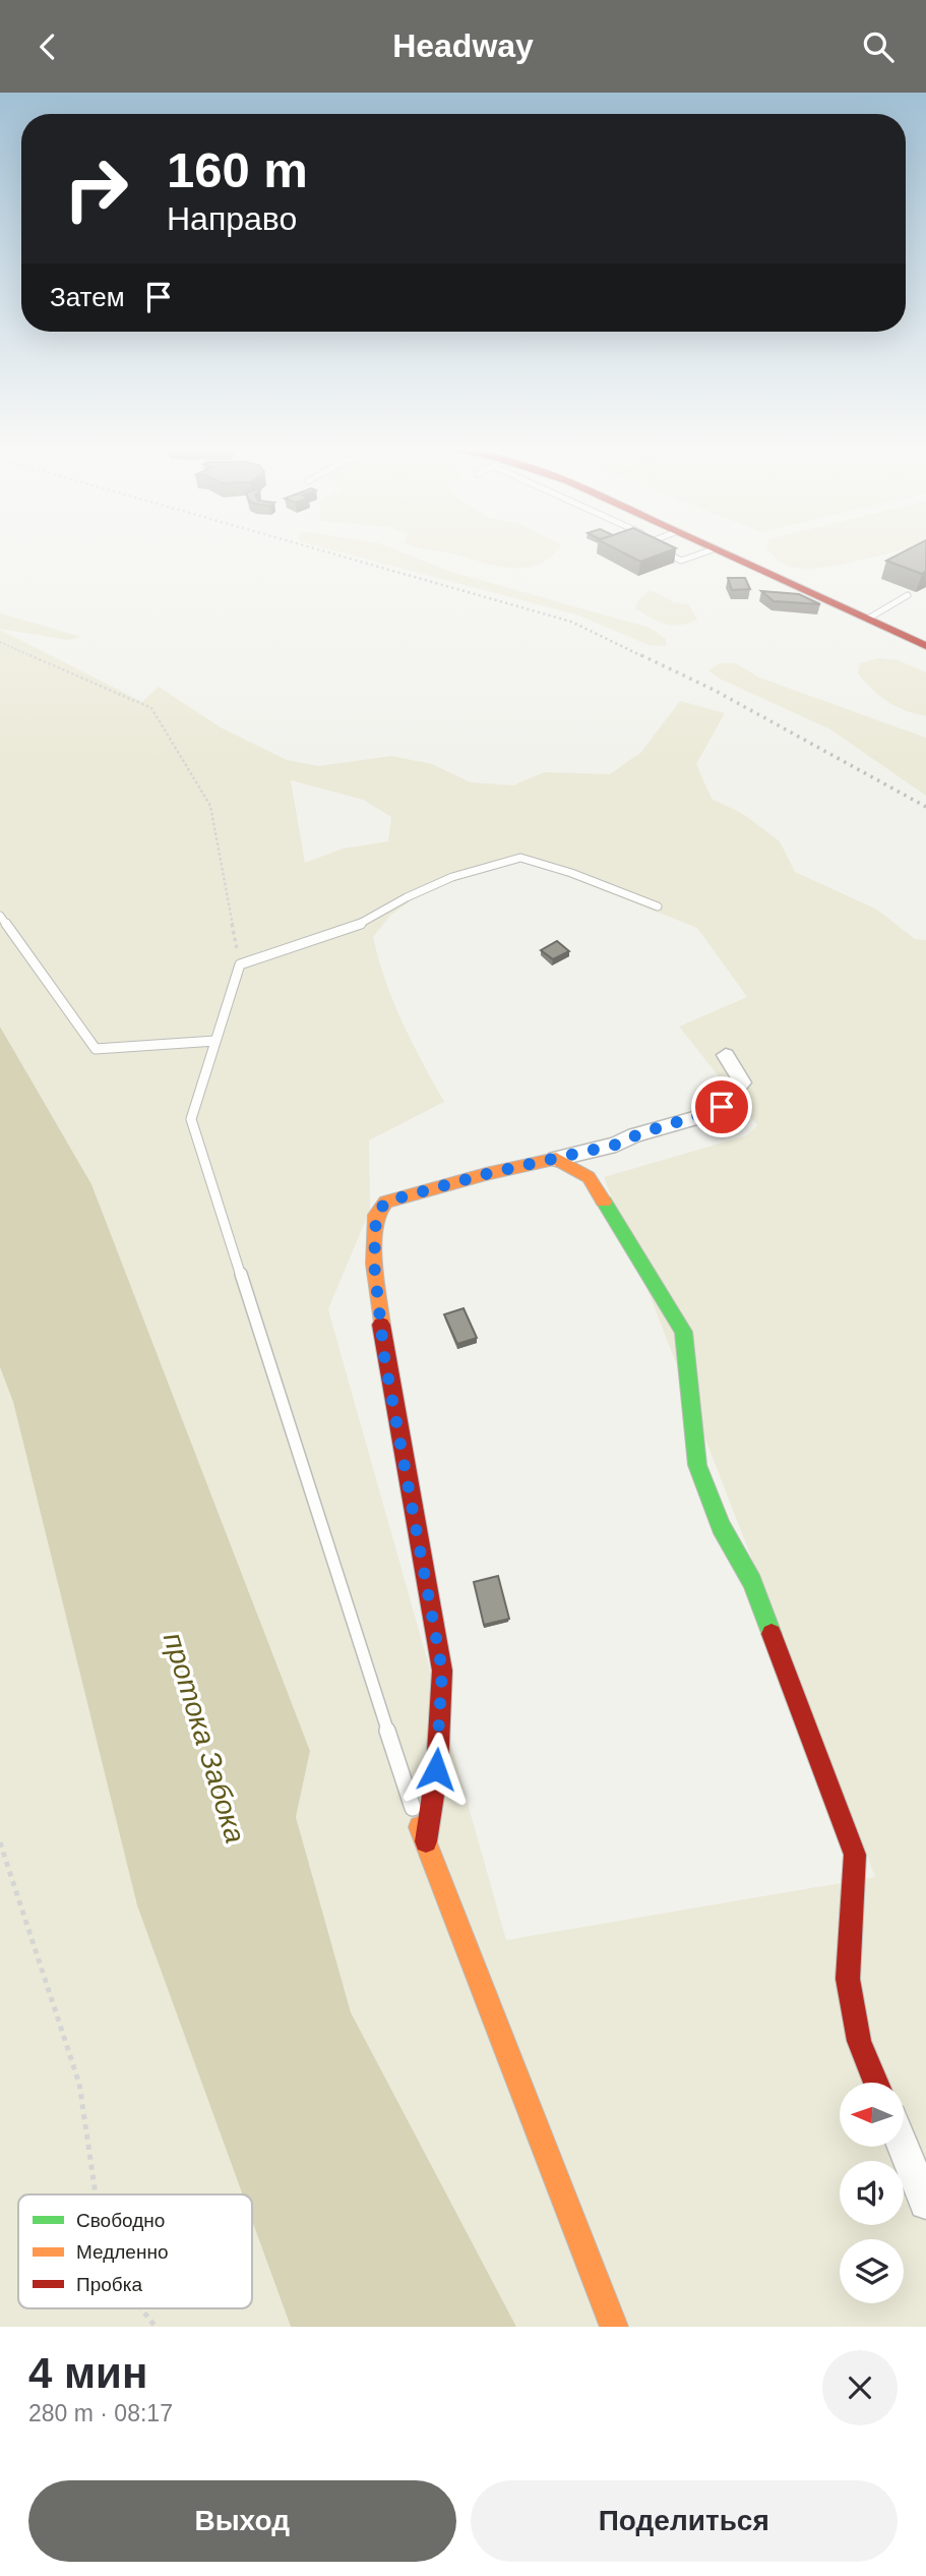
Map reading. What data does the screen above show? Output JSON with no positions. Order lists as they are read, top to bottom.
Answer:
{
  "water": ["протока Забока"],
  "legend": ["Свободно", "Медленно", "Пробка"],
  "north": "left",
  "page": {
    "header": "Headway",
    "turn": ["160 m", "Направо"],
    "then": "Затем",
    "heading": ["4 мин", "280 m · 08:17"],
    "buttons": ["Выход", "Поделиться"]
  }
}
